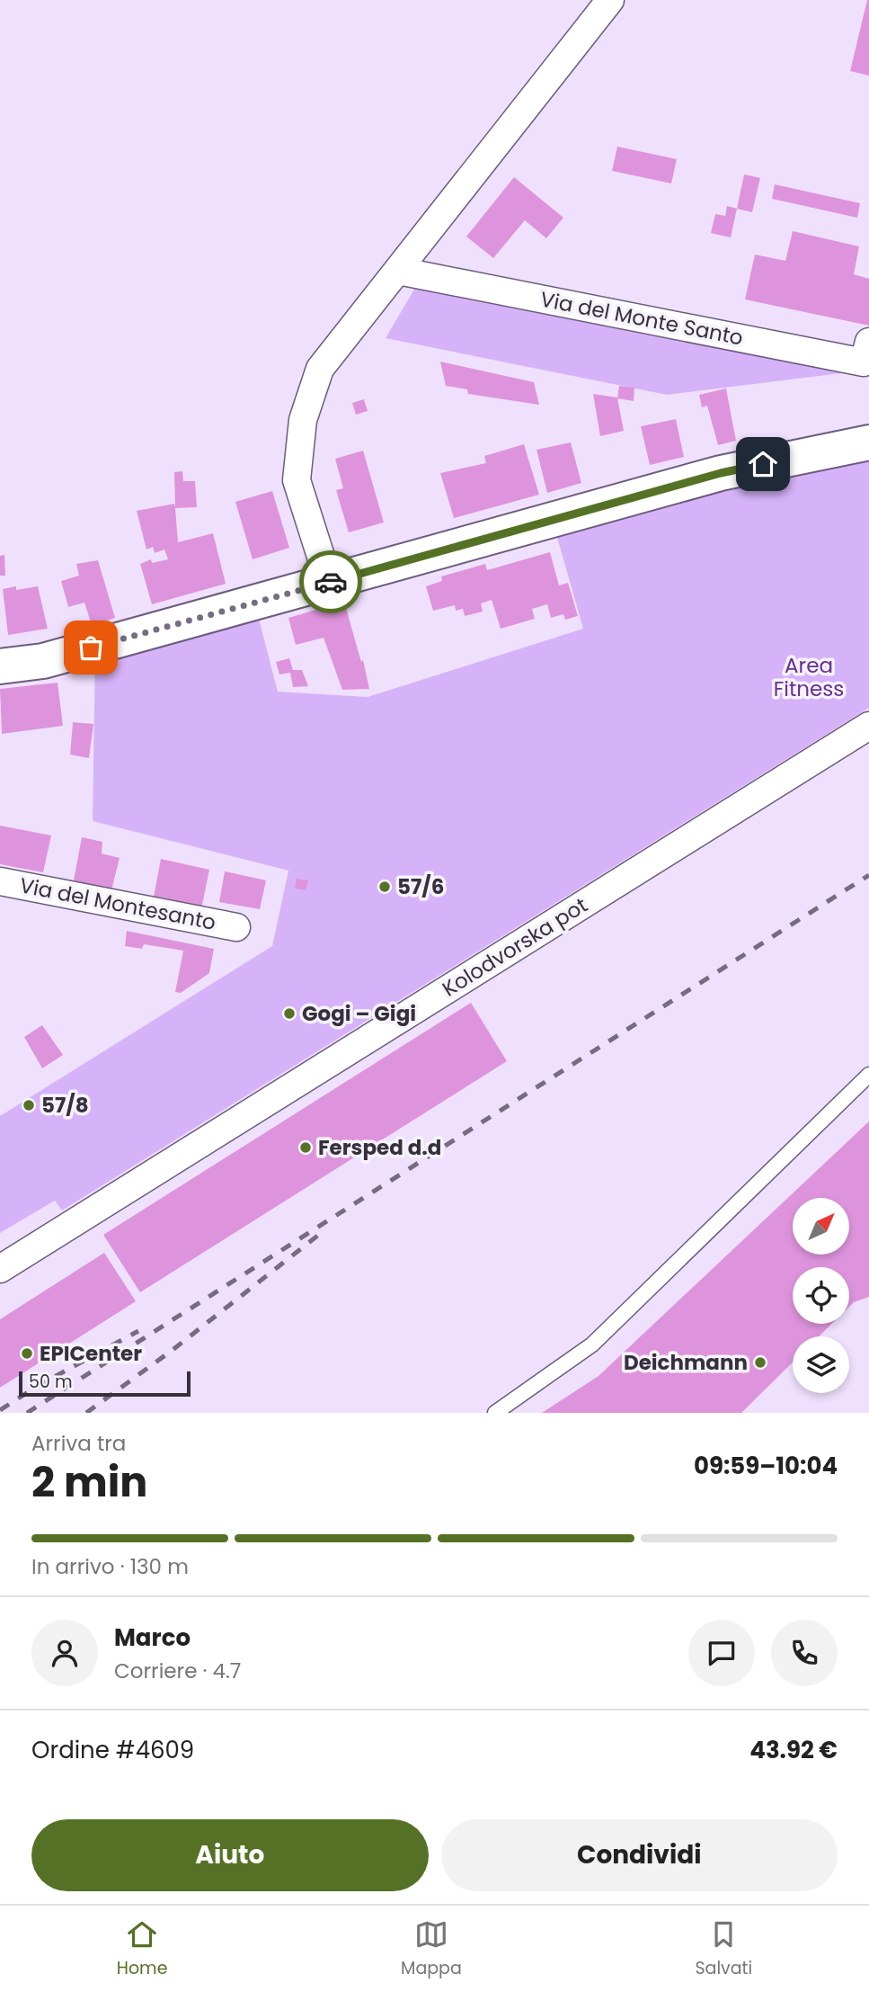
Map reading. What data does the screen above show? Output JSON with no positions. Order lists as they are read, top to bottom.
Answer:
{
  "streets": {
    "street": ["Via del Monte Santo", "Via del Montesanto", "Kolodvorska pot"]
  },
  "parks": ["Area Fitness"],
  "places": [
    "57/6",
    "Gogi – Gigi",
    "57/8",
    "Fersped d.d",
    "EPICenter",
    "Deichmann"
  ],
  "scale_bar": "50 m",
  "north": "top right",
  "page": {
    "scale": "50 m",
    "heading": ["2 min", "Arriva tra", "09:59–10:04"],
    "panel": [
      "Marco",
      "Corriere · 4.7",
      "Ordine #4609",
      "43.92 €"
    ],
    "bar": "In arrivo · 130 m",
    "buttons": ["Aiuto", "Condividi"],
    "tabs": ["Home", "Mappa", "Salvati"]
  }
}
